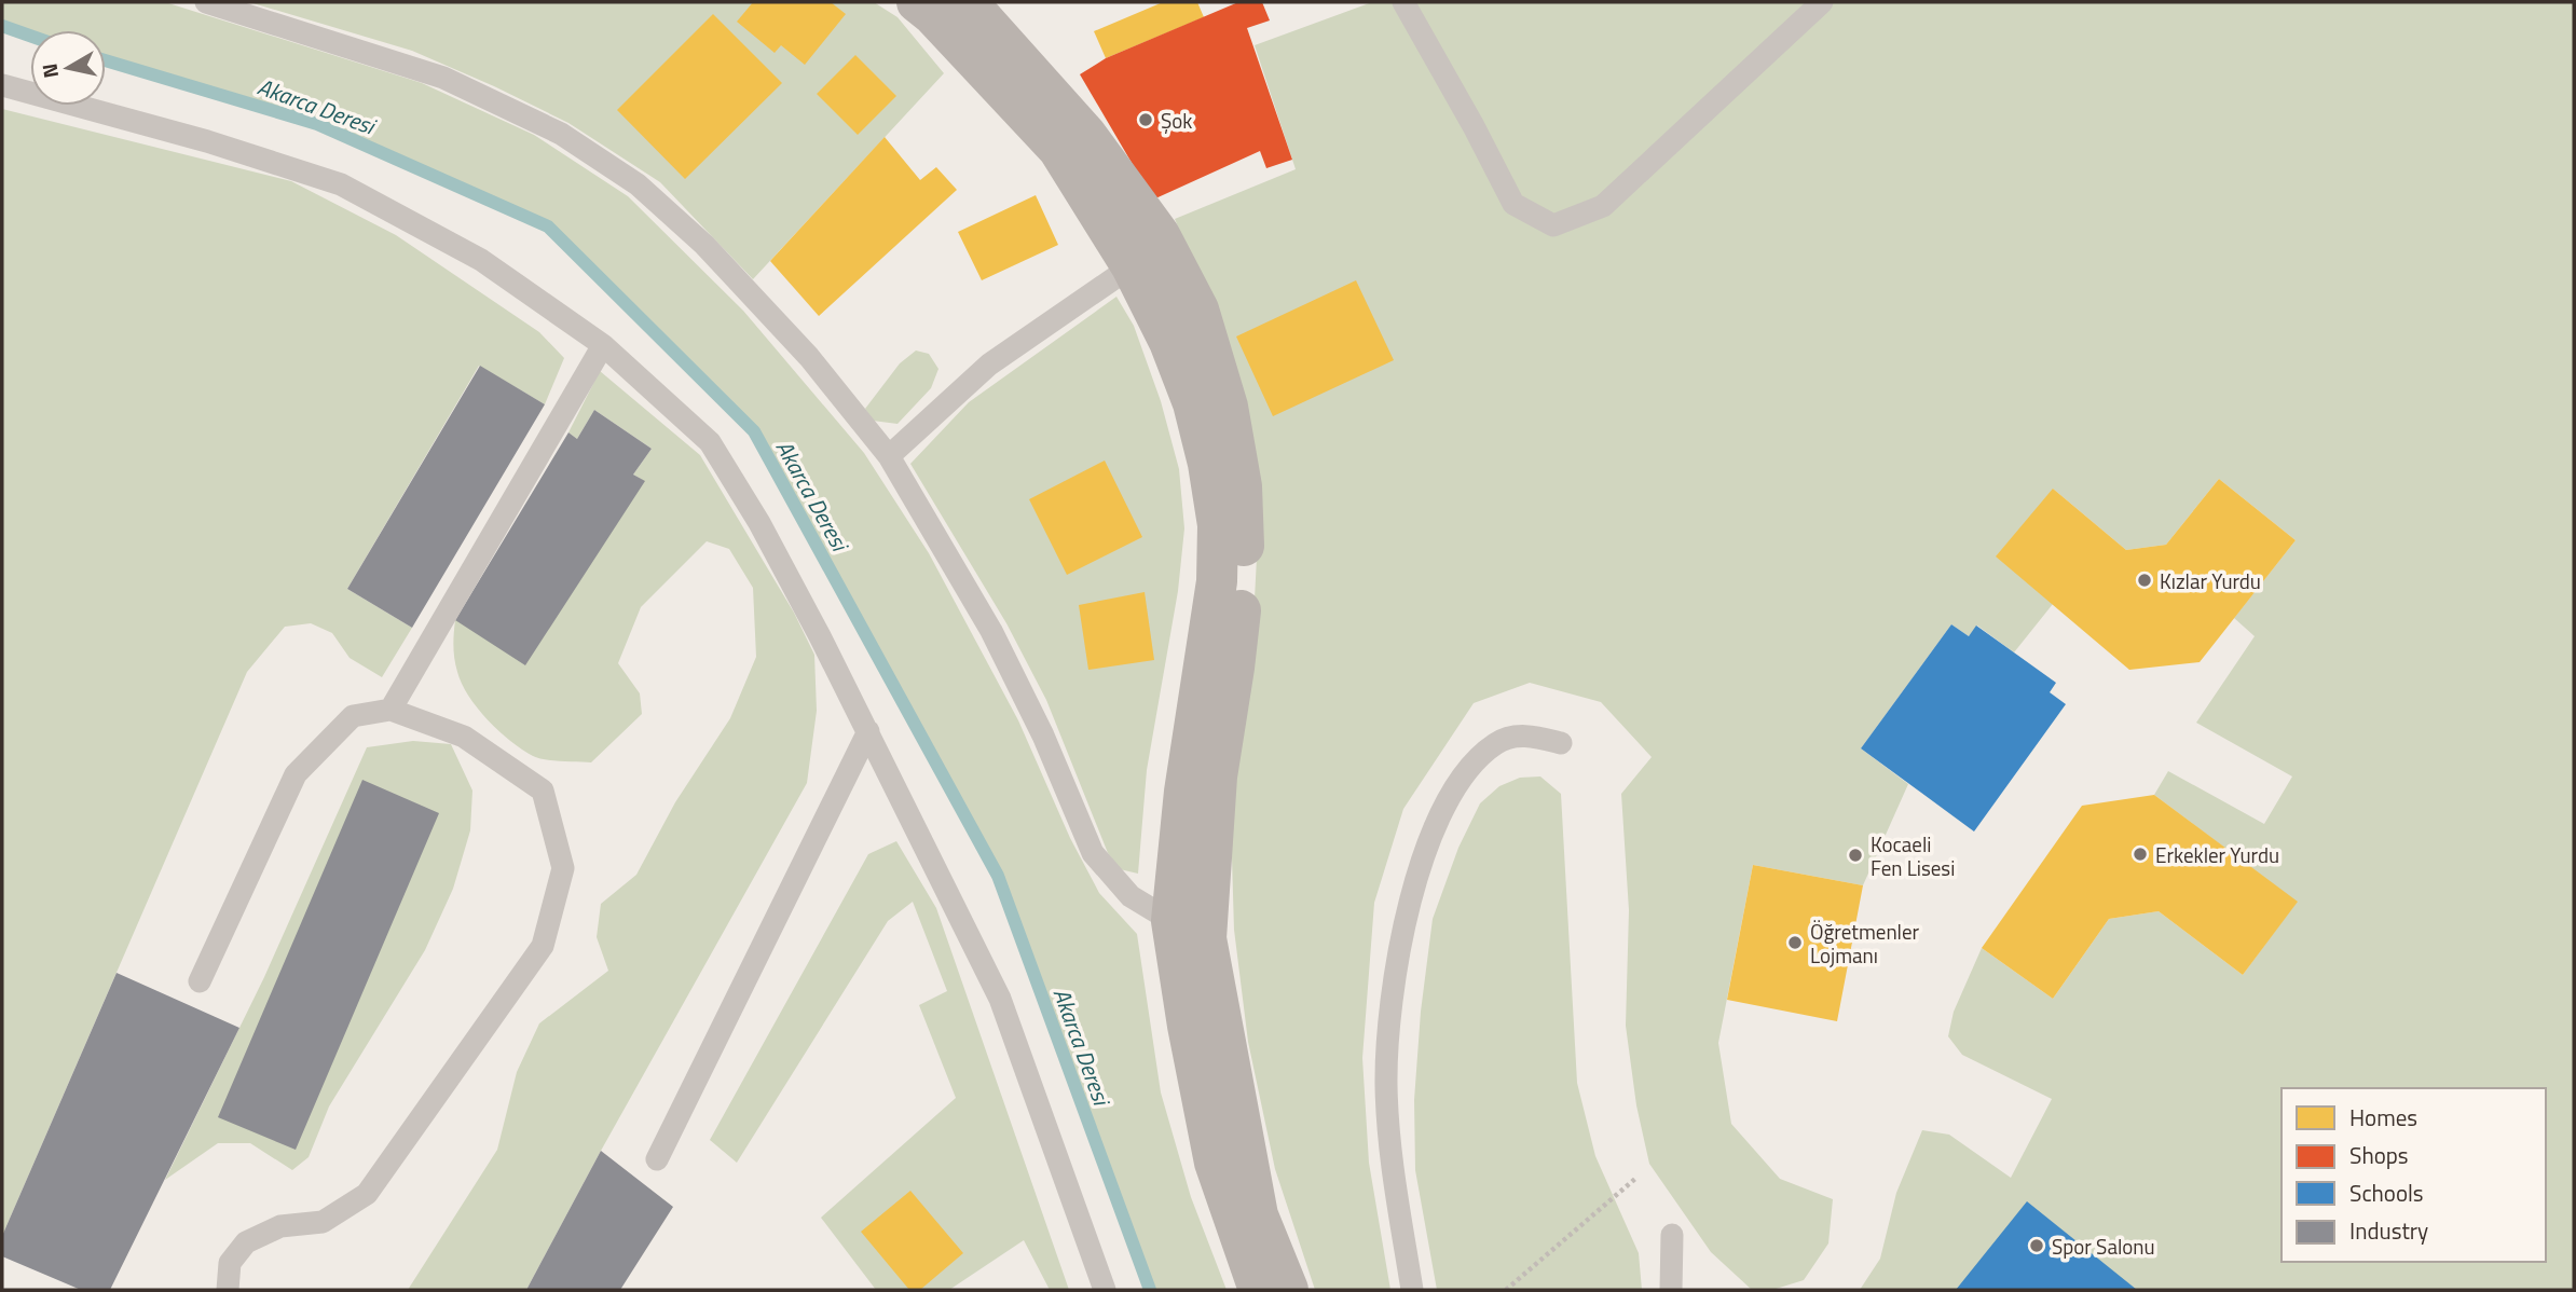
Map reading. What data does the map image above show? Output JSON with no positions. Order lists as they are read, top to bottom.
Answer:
{
  "water": ["Akarca Deresi"],
  "places": [
    "Şok",
    "Kızlar Yurdu",
    "Erkekler Yurdu",
    "Kocaeli Fen Lisesi",
    "Öğretmenler Lojmanı",
    "Spor Salonu"
  ],
  "legend": [
    "Homes",
    "Shops",
    "Schools",
    "Industry"
  ],
  "north": "left"
}
